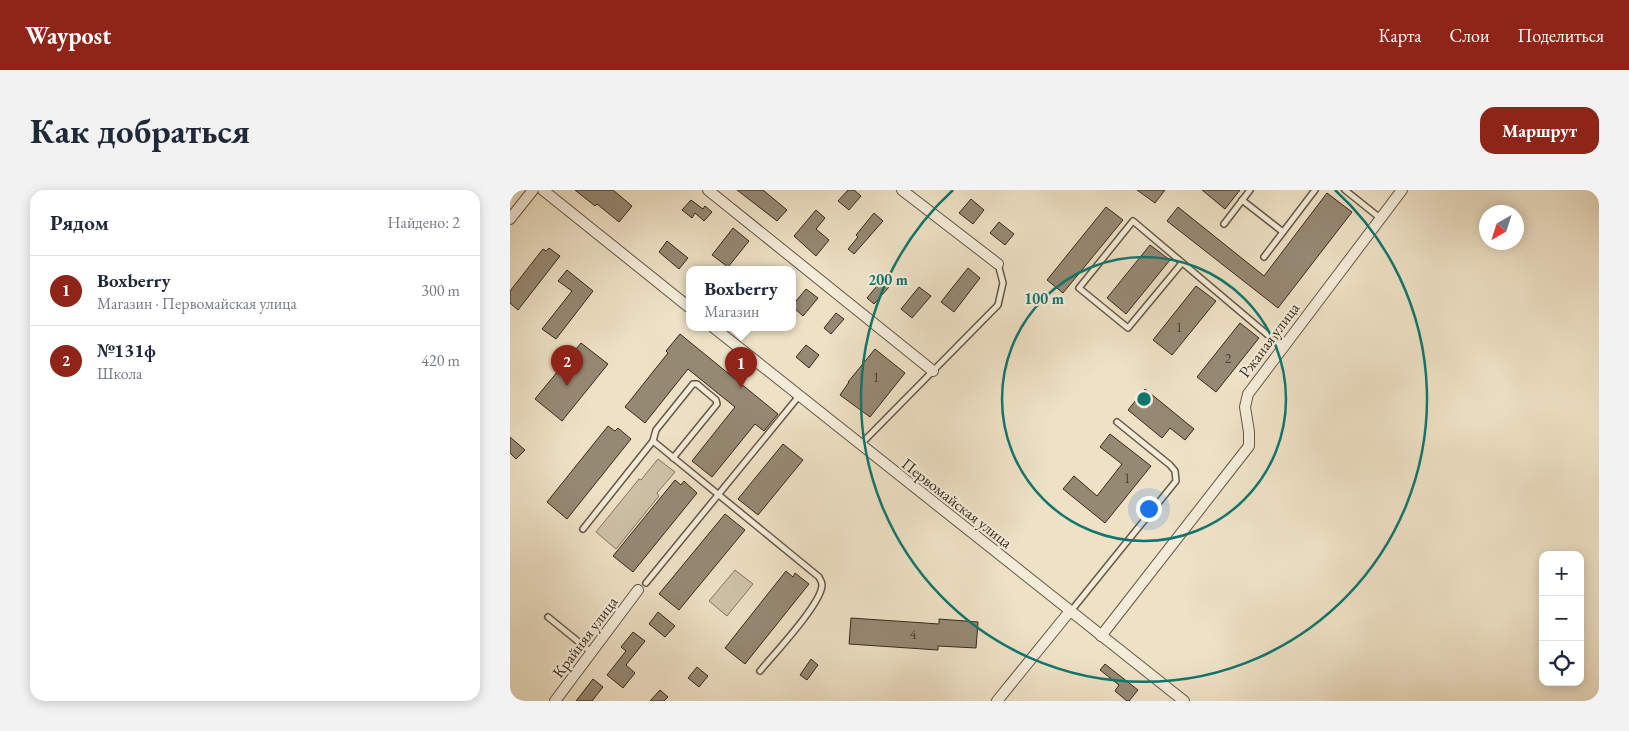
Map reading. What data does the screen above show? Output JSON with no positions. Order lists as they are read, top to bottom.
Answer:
{
  "streets": {
    "street": ["Ржаная улица", "Первомайская улица", "Крайняя улица"]
  },
  "crossings": [
    ["Ржаная улица", "Первомайская улица"]
  ],
  "house_numbers": [
    "1",
    "2",
    "1",
    "1",
    "4"
  ],
  "north": "bottom left",
  "page": {
    "header": "Waypost",
    "nav": ["Карта", "Слои", "Поделиться"],
    "buttons": "Маршрут",
    "title": "Как добраться",
    "heading": ["Рядом", "Найдено: 2"],
    "list": [
      {
        "mark": "1",
        "name": "Boxberry",
        "note": "Магазин · Первомайская улица",
        "value": "300 m"
      },
      {
        "mark": "2",
        "name": "№131ф",
        "note": "Школа",
        "value": "420 m"
      }
    ],
    "popup": ["Boxberry", "Магазин"],
    "pins": ["2", "1"],
    "map_buttons": ["+", "−"]
  },
  "rings": ["200 m", "100 m"]
}
